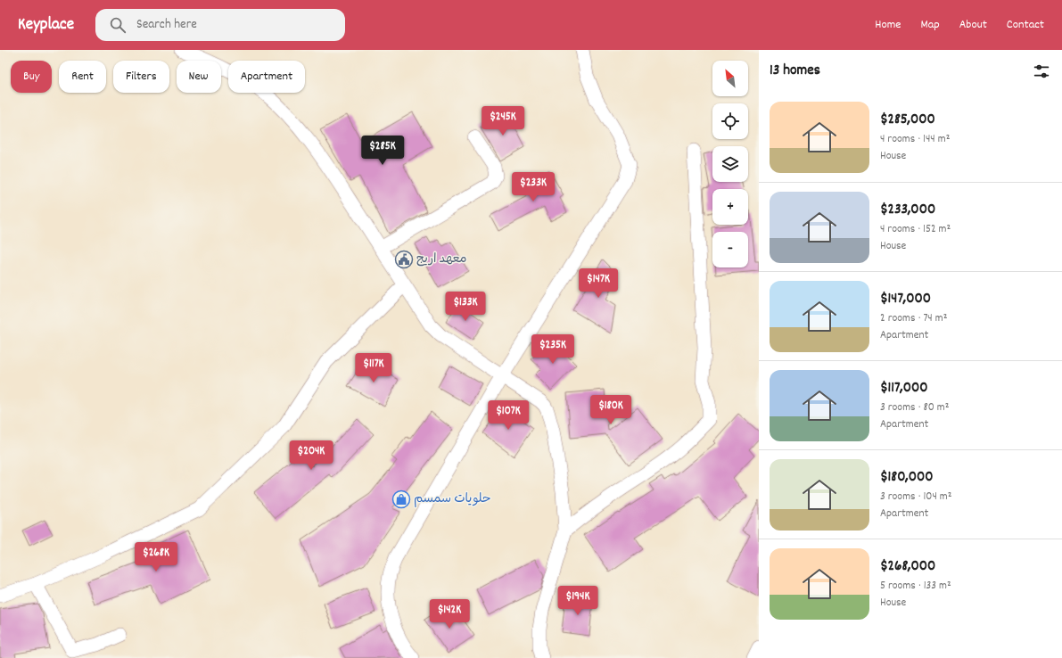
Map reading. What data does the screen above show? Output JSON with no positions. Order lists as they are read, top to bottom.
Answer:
{
  "places": {
    "public building": ["معهد اريج"],
    "shop": ["حلويات سمسم"]
  },
  "north": "top left",
  "page": {
    "header": "Keyplace",
    "search": "Search here",
    "nav": [
      "Home",
      "Map",
      "About",
      "Contact"
    ],
    "heading": "13 homes",
    "map_buttons": ["+", "−"],
    "chip": [
      "Buy",
      "Rent",
      "Filters",
      "New",
      "Apartment"
    ],
    "list": [
      {
        "name": "$285,000",
        "note": "4 rooms · 144 m² · House"
      },
      {
        "name": "$233,000",
        "note": "4 rooms · 152 m² · House"
      },
      {
        "name": "$147,000",
        "note": "2 rooms · 74 m² · Apartment"
      },
      {
        "name": "$117,000",
        "note": "3 rooms · 80 m² · Apartment"
      },
      {
        "name": "$180,000",
        "note": "3 rooms · 104 m² · Apartment"
      },
      {
        "name": "$268,000",
        "note": "5 rooms · 133 m² · House"
      }
    ],
    "price": [
      "$245K",
      "$285K",
      "$233K",
      "$147K",
      "$133K",
      "$235K",
      "$117K",
      "$180K",
      "$107K",
      "$204K",
      "$268K",
      "$194K",
      "$142K"
    ]
  }
}
